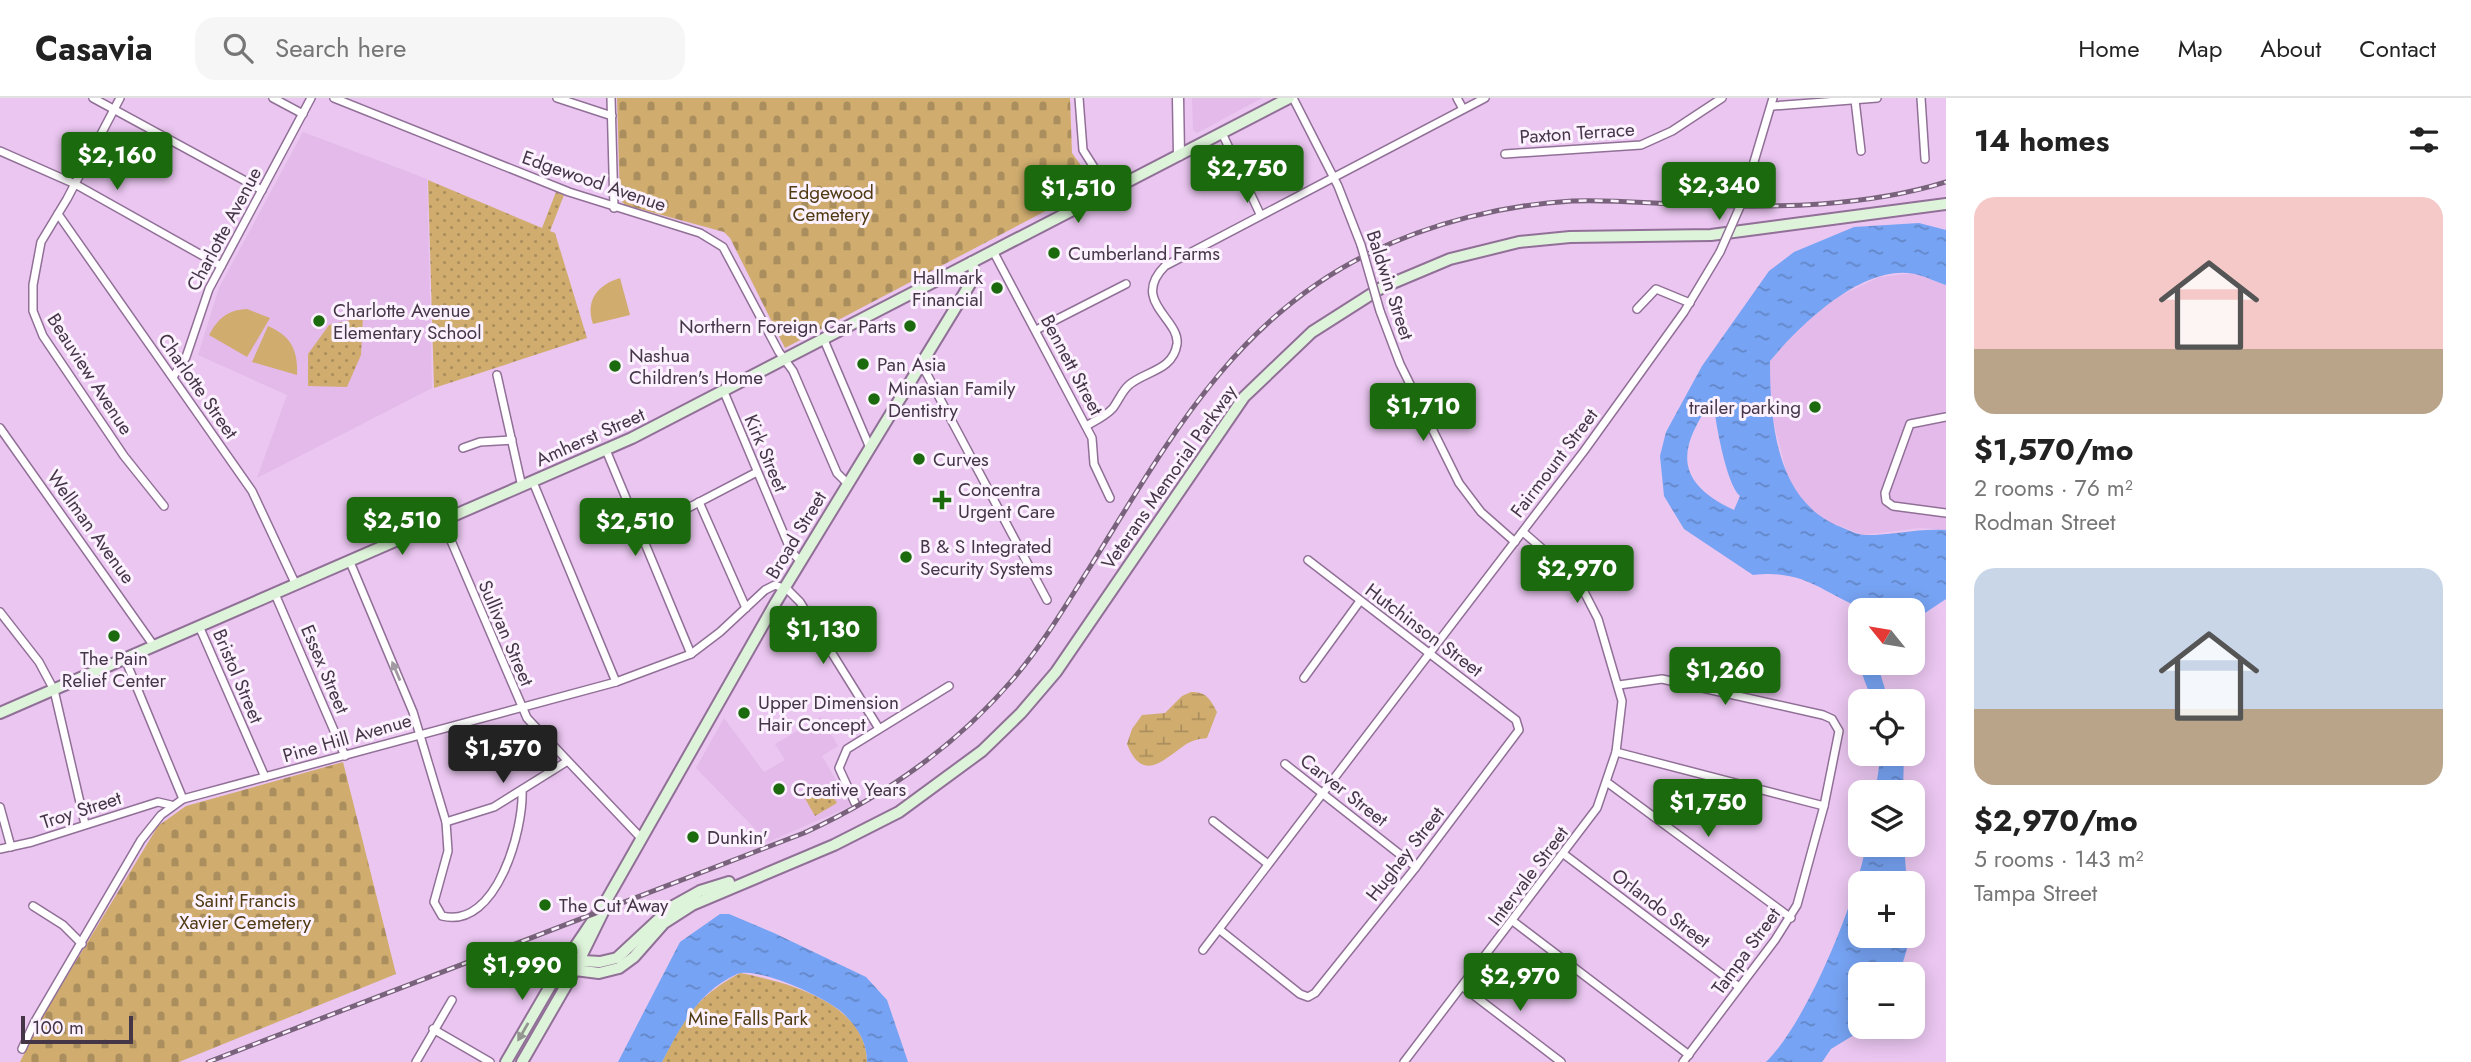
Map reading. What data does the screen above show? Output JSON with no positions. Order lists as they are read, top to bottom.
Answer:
{
  "streets": {
    "main road": ["Amherst Street", "Veterans Memorial Parkway", "Broad Street"],
    "street": [
      "Paxton Terrace",
      "Edgewood Avenue",
      "Charlotte Avenue",
      "Baldwin Street",
      "Bennett Street",
      "Beauview Avenue",
      "Charlotte Street",
      "Kirk Street",
      "Fairmount Street",
      "Wellman Avenue",
      "Hutchinson Street",
      "Sullivan Street",
      "Essex Street",
      "Bristol Street",
      "Pine Hill Avenue",
      "Carver Street",
      "Troy Street",
      "Hughey Street",
      "Intervale Street",
      "Orlando Street",
      "Tampa Street"
    ]
  },
  "crossings": [
    ["Edgewood Avenue", "Amherst Street"],
    ["Edgewood Avenue", "Broad Street"],
    ["Charlotte Avenue", "Charlotte Street"],
    ["Baldwin Street", "Amherst Street"],
    ["Baldwin Street", "Fairmount Street"],
    ["Bennett Street", "Amherst Street"],
    ["Beauview Avenue", "Charlotte Street"],
    ["Charlotte Street", "Amherst Street"],
    ["Amherst Street", "Kirk Street"],
    ["Amherst Street", "Wellman Avenue"],
    ["Amherst Street", "Broad Street"],
    ["Amherst Street", "Sullivan Street"],
    ["Amherst Street", "Essex Street"],
    ["Amherst Street", "Bristol Street"],
    ["Kirk Street", "Broad Street"],
    ["Fairmount Street", "Hutchinson Street"],
    ["Fairmount Street", "Carver Street"],
    ["Fairmount Street", "Hughey Street"],
    ["Fairmount Street", "Intervale Street"],
    ["Veterans Memorial Parkway", "Broad Street"],
    ["Broad Street", "Sullivan Street"],
    ["Broad Street", "Pine Hill Avenue"],
    ["Hutchinson Street", "Hughey Street"],
    ["Sullivan Street", "Pine Hill Avenue"],
    ["Essex Street", "Pine Hill Avenue"],
    ["Bristol Street", "Pine Hill Avenue"],
    ["Pine Hill Avenue", "Troy Street"],
    ["Carver Street", "Hughey Street"],
    ["Intervale Street", "Orlando Street"],
    ["Intervale Street", "Tampa Street"],
    ["Orlando Street", "Tampa Street"]
  ],
  "parks": ["Edgewood Cemetery", "Saint Francis Xavier Cemetery", "Mine Falls Park"],
  "places": {
    "other": [
      "Cumberland Farms",
      "Hallmark Financial",
      "Charlotte Avenue Elementary School",
      "Northern Foreign Car Parts",
      "Pan Asia",
      "Nashua Children's Home",
      "Minasian Family Dentistry",
      "trailer parking",
      "Curves",
      "B & S Integrated Security Systems",
      "The Pain Relief Center",
      "Upper Dimension Hair Concept",
      "Creative Years",
      "Dunkin'",
      "The Cut Away"
    ],
    "health": ["Concentra Urgent Care"]
  },
  "scale_bar": "100 m",
  "north": "top left",
  "page": {
    "header": "Casavia",
    "search": "Search here",
    "nav": [
      "Home",
      "Map",
      "About",
      "Contact"
    ],
    "heading": "14 homes",
    "price": [
      "$2,160",
      "$2,750",
      "$2,340",
      "$1,510",
      "$1,710",
      "$2,510",
      "$2,510",
      "$2,970",
      "$1,130",
      "$1,260",
      "$1,570",
      "$1,750",
      "$1,990",
      "$2,970"
    ],
    "list": [
      {
        "name": "$1,570/mo",
        "note": "2 rooms · 76 m² · Rodman Street"
      },
      {
        "name": "$2,970/mo",
        "note": "5 rooms · 143 m² · Tampa Street"
      }
    ],
    "map_buttons": ["+", "−"],
    "scale": "100 m"
  }
}
